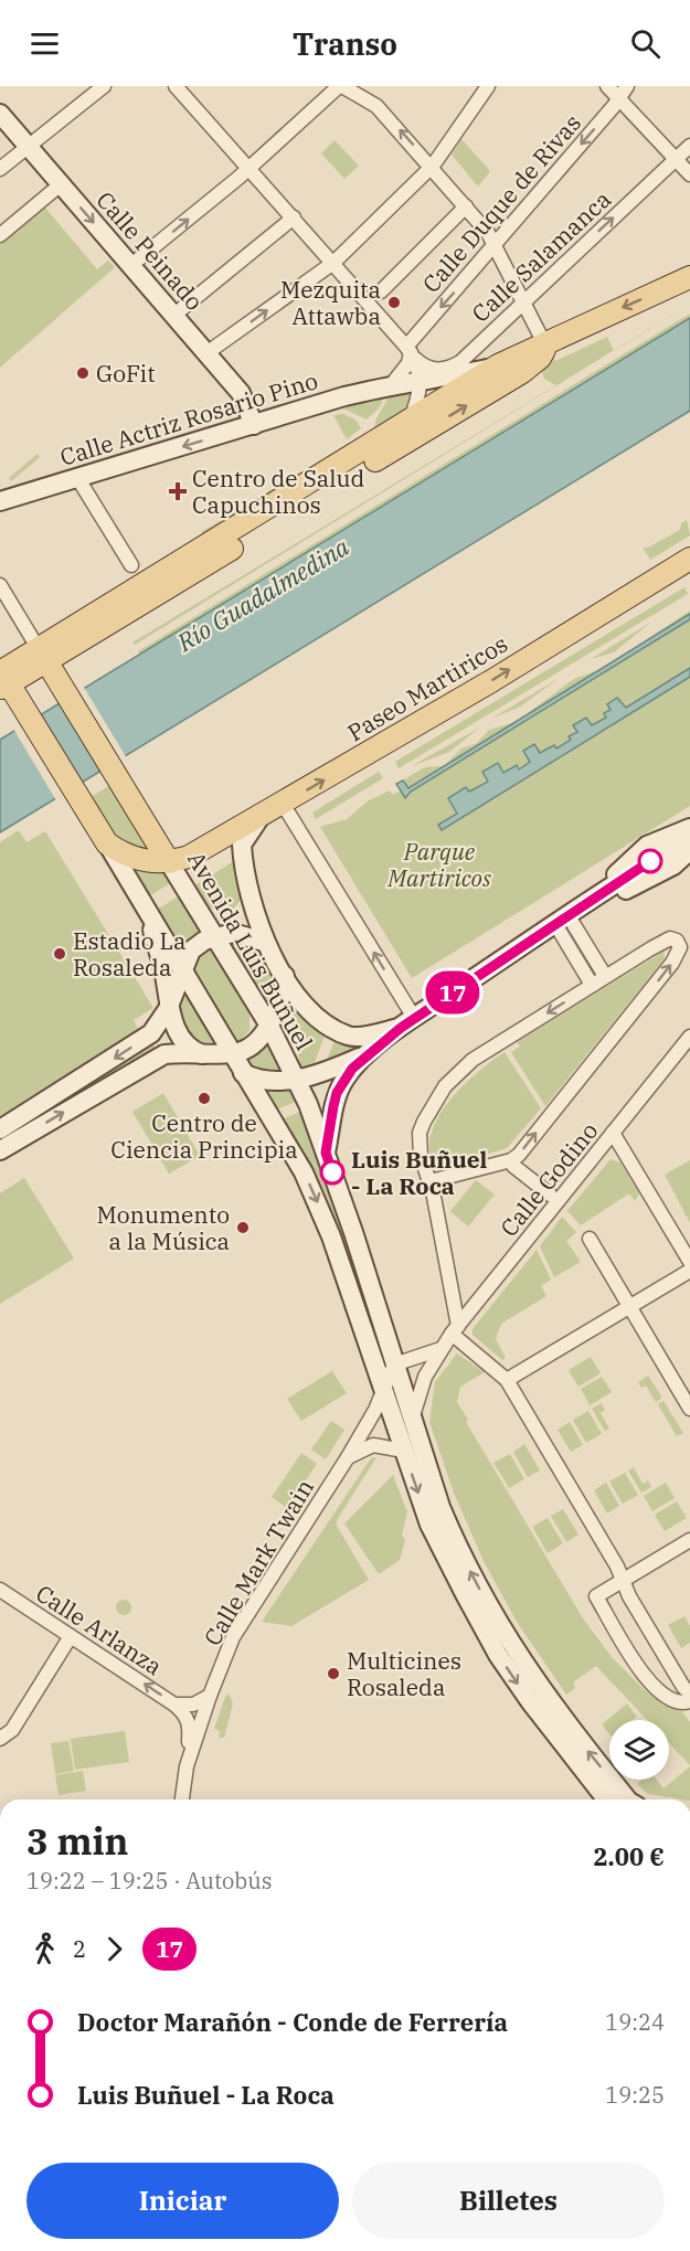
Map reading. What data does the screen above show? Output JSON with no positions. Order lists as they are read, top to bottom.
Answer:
{
  "streets": {
    "main road": [
      "Calle Peinado",
      "Calle Actriz Rosario Pino",
      "Paseo Martiricos",
      "Avenida Luis Buñuel"
    ],
    "street": [
      "Calle Duque de Rivas",
      "Calle Salamanca",
      "Calle Godino",
      "Calle Mark Twain",
      "Calle Arlanza"
    ]
  },
  "crossings": [
    ["Calle Duque de Rivas", "Calle Salamanca"],
    ["Calle Peinado", "Calle Actriz Rosario Pino"],
    ["Paseo Martiricos", "Avenida Luis Buñuel"],
    ["Avenida Luis Buñuel", "Calle Godino"],
    ["Calle Mark Twain", "Calle Arlanza"]
  ],
  "one_way": ["Calle Salamanca", "Paseo Martiricos", "Calle Arlanza"],
  "water": ["Río Guadalmedina"],
  "parks": ["Parque Martiricos"],
  "places": {
    "other": [
      "Mezquita Attawba",
      "GoFit",
      "Estadio La Rosaleda",
      "Centro de Ciencia Principia",
      "Luis Buñuel - La Roca",
      "Monumento a la Música",
      "Multicines Rosaleda"
    ],
    "health": ["Centro de Salud Capuchinos"]
  },
  "lines": ["bus line 17"],
  "page": {
    "header": "Transo",
    "on_map": "17",
    "heading": ["3 min", "19:22 – 19:25 · Autobús", "2.00 €"],
    "legs": ["2", "17"],
    "list": [
      {
        "name": "Doctor Marañón - Conde de Ferrería",
        "value": "19:24"
      },
      {
        "name": "Luis Buñuel - La Roca",
        "value": "19:25"
      }
    ],
    "buttons": ["Iniciar", "Billetes"]
  }
}
